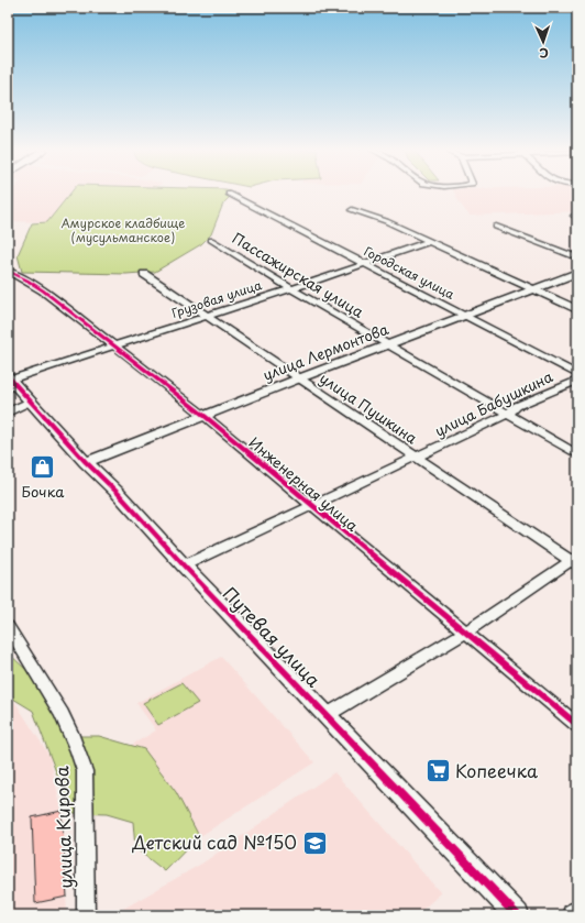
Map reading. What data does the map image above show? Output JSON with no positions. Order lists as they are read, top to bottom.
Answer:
{
  "streets": {
    "street": [
      "Городская улица",
      "Пассажирская улица",
      "Грузовая улица",
      "улица Лермонтова",
      "улица Бабушкина",
      "улица Пушкина",
      "Инженерная улица",
      "Путевая улица",
      "улица Кирова"
    ]
  },
  "crossings": [
    ["Городская улица", "Грузовая улица"],
    ["Городская улица", "улица Лермонтова"],
    ["Пассажирская улица", "Грузовая улица"],
    ["Пассажирская улица", "улица Лермонтова"],
    ["Пассажирская улица", "улица Бабушкина"],
    ["Грузовая улица", "улица Пушкина"],
    ["Грузовая улица", "Инженерная улица"],
    ["Грузовая улица", "Путевая улица"],
    ["улица Лермонтова", "улица Пушкина"],
    ["улица Лермонтова", "Инженерная улица"],
    ["улица Лермонтова", "Путевая улица"],
    ["улица Бабушкина", "улица Пушкина"],
    ["улица Бабушкина", "Инженерная улица"],
    ["улица Бабушкина", "Путевая улица"]
  ],
  "parks": ["Амурское кладбище (мусульманское)"],
  "places": {
    "shop": ["Бочка"],
    "supermarket": ["Копеечка"],
    "school or university": ["Детский сад №150"]
  },
  "north": "bottom"
}
